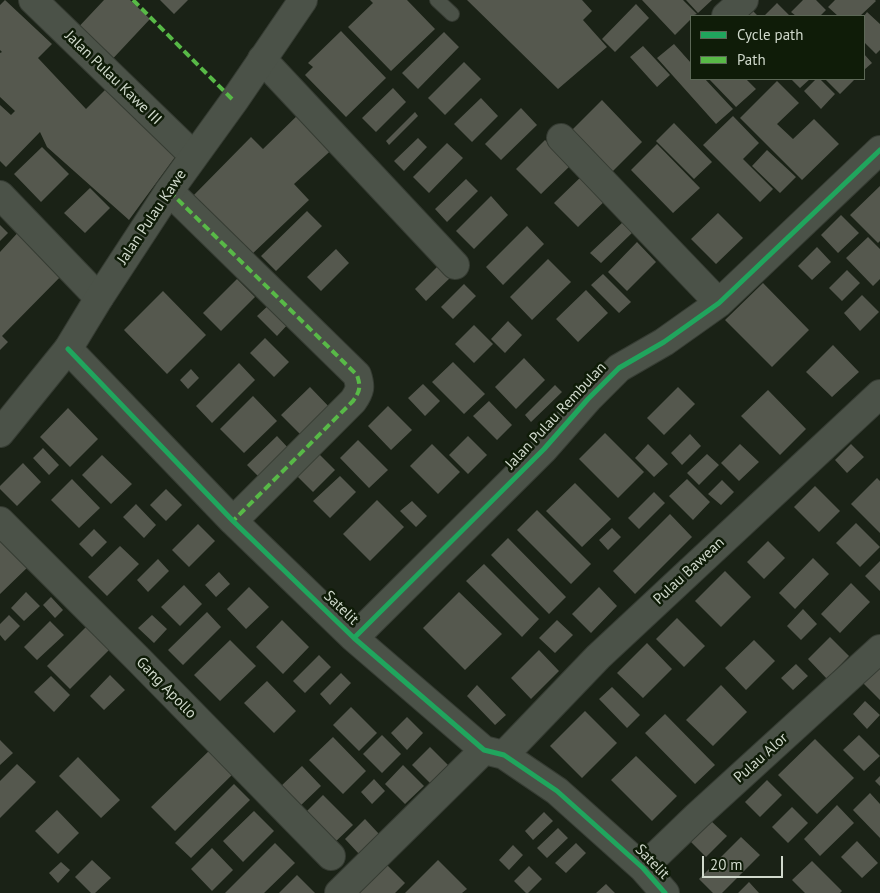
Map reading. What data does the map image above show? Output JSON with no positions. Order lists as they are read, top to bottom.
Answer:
{
  "streets": {
    "street": [
      "Jalan Pulau Kawe III",
      "Jalan Pulau Kawe",
      "Jalan Pulau Rembulan",
      "Pulau Bawean",
      "Satelit",
      "Gang Apollo",
      "Pulau Alor"
    ]
  },
  "crossings": [
    ["Jalan Pulau Kawe III", "Jalan Pulau Kawe"],
    ["Jalan Pulau Kawe", "Satelit"],
    ["Jalan Pulau Rembulan", "Satelit"],
    ["Pulau Bawean", "Satelit"],
    ["Satelit", "Pulau Alor"]
  ],
  "legend": ["Cycle path", "Path"],
  "scale_bar": "20 m"
}
